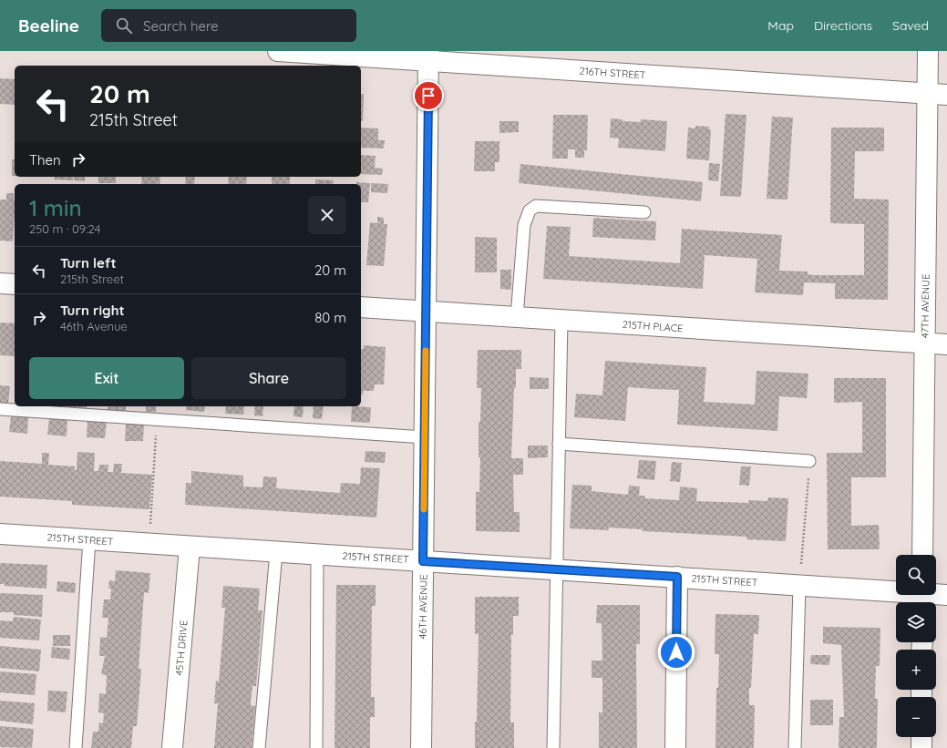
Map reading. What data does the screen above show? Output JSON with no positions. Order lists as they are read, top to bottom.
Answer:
{
  "streets": {
    "street": [
      "216TH STREET",
      "47TH AVENUE",
      "215TH PLACE",
      "215TH STREET",
      "46TH AVENUE",
      "45TH DRIVE"
    ]
  },
  "crossings": [
    ["216TH STREET", "47TH AVENUE"],
    ["216TH STREET", "46TH AVENUE"],
    ["47TH AVENUE", "215TH PLACE"],
    ["215TH PLACE", "46TH AVENUE"],
    ["215TH STREET", "46TH AVENUE"],
    ["215TH STREET", "45TH DRIVE"]
  ],
  "page": {
    "header": "Beeline",
    "search": "Search here",
    "nav": ["Map", "Directions", "Saved"],
    "turn": ["20 m", "215th Street"],
    "then": "Then",
    "heading": ["1 min", "250 m · 09:24"],
    "list": [
      {
        "name": "Turn left",
        "note": "215th Street",
        "value": "20 m"
      },
      {
        "name": "Turn right",
        "note": "46th Avenue",
        "value": "80 m"
      }
    ],
    "buttons": ["Exit", "Share"],
    "map_buttons": ["+", "−"]
  }
}
